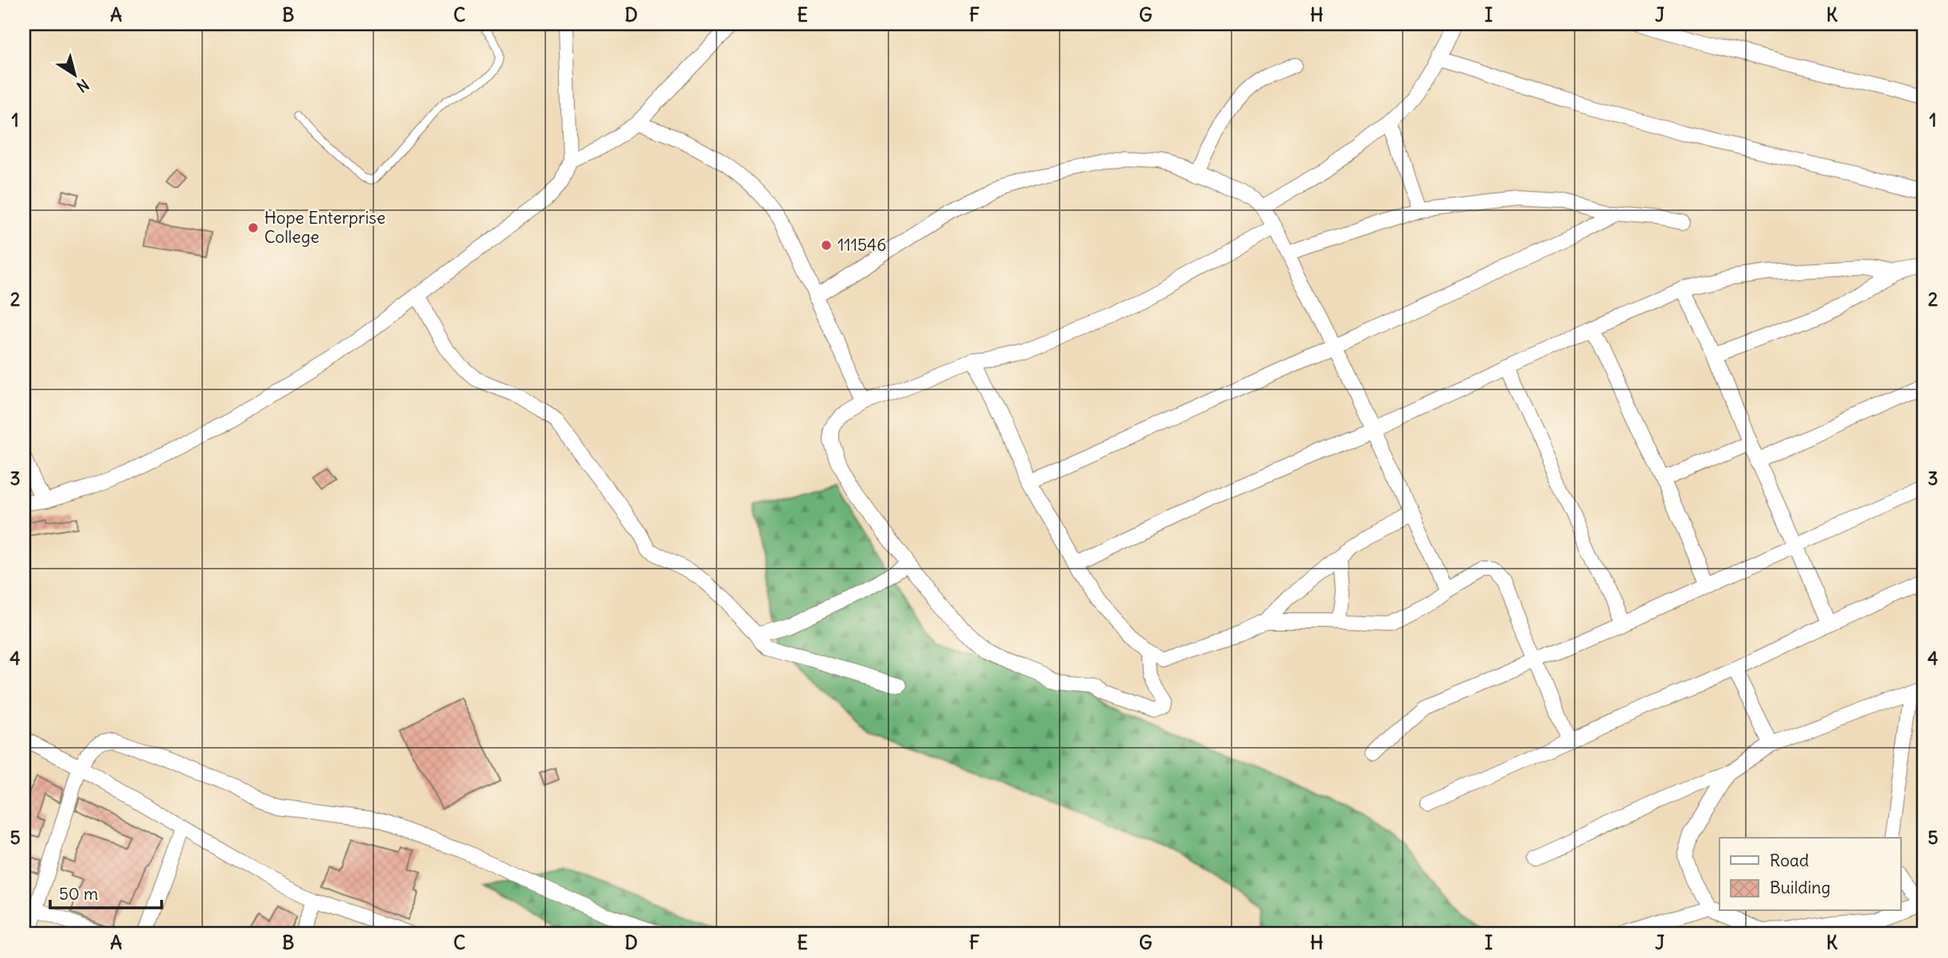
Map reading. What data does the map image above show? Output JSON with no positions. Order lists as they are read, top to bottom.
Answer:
{
  "places": ["Hope Enterprise College", "111546"],
  "legend": ["Road", "Building"],
  "scale_bar": "50 m",
  "north": "bottom right",
  "grid": {
    "columns": [
      "A",
      "B",
      "C",
      "D",
      "E",
      "F",
      "G",
      "H",
      "I",
      "J",
      "K"
    ],
    "rows": [
      "1",
      "2",
      "3",
      "4",
      "5"
    ]
  }
}
